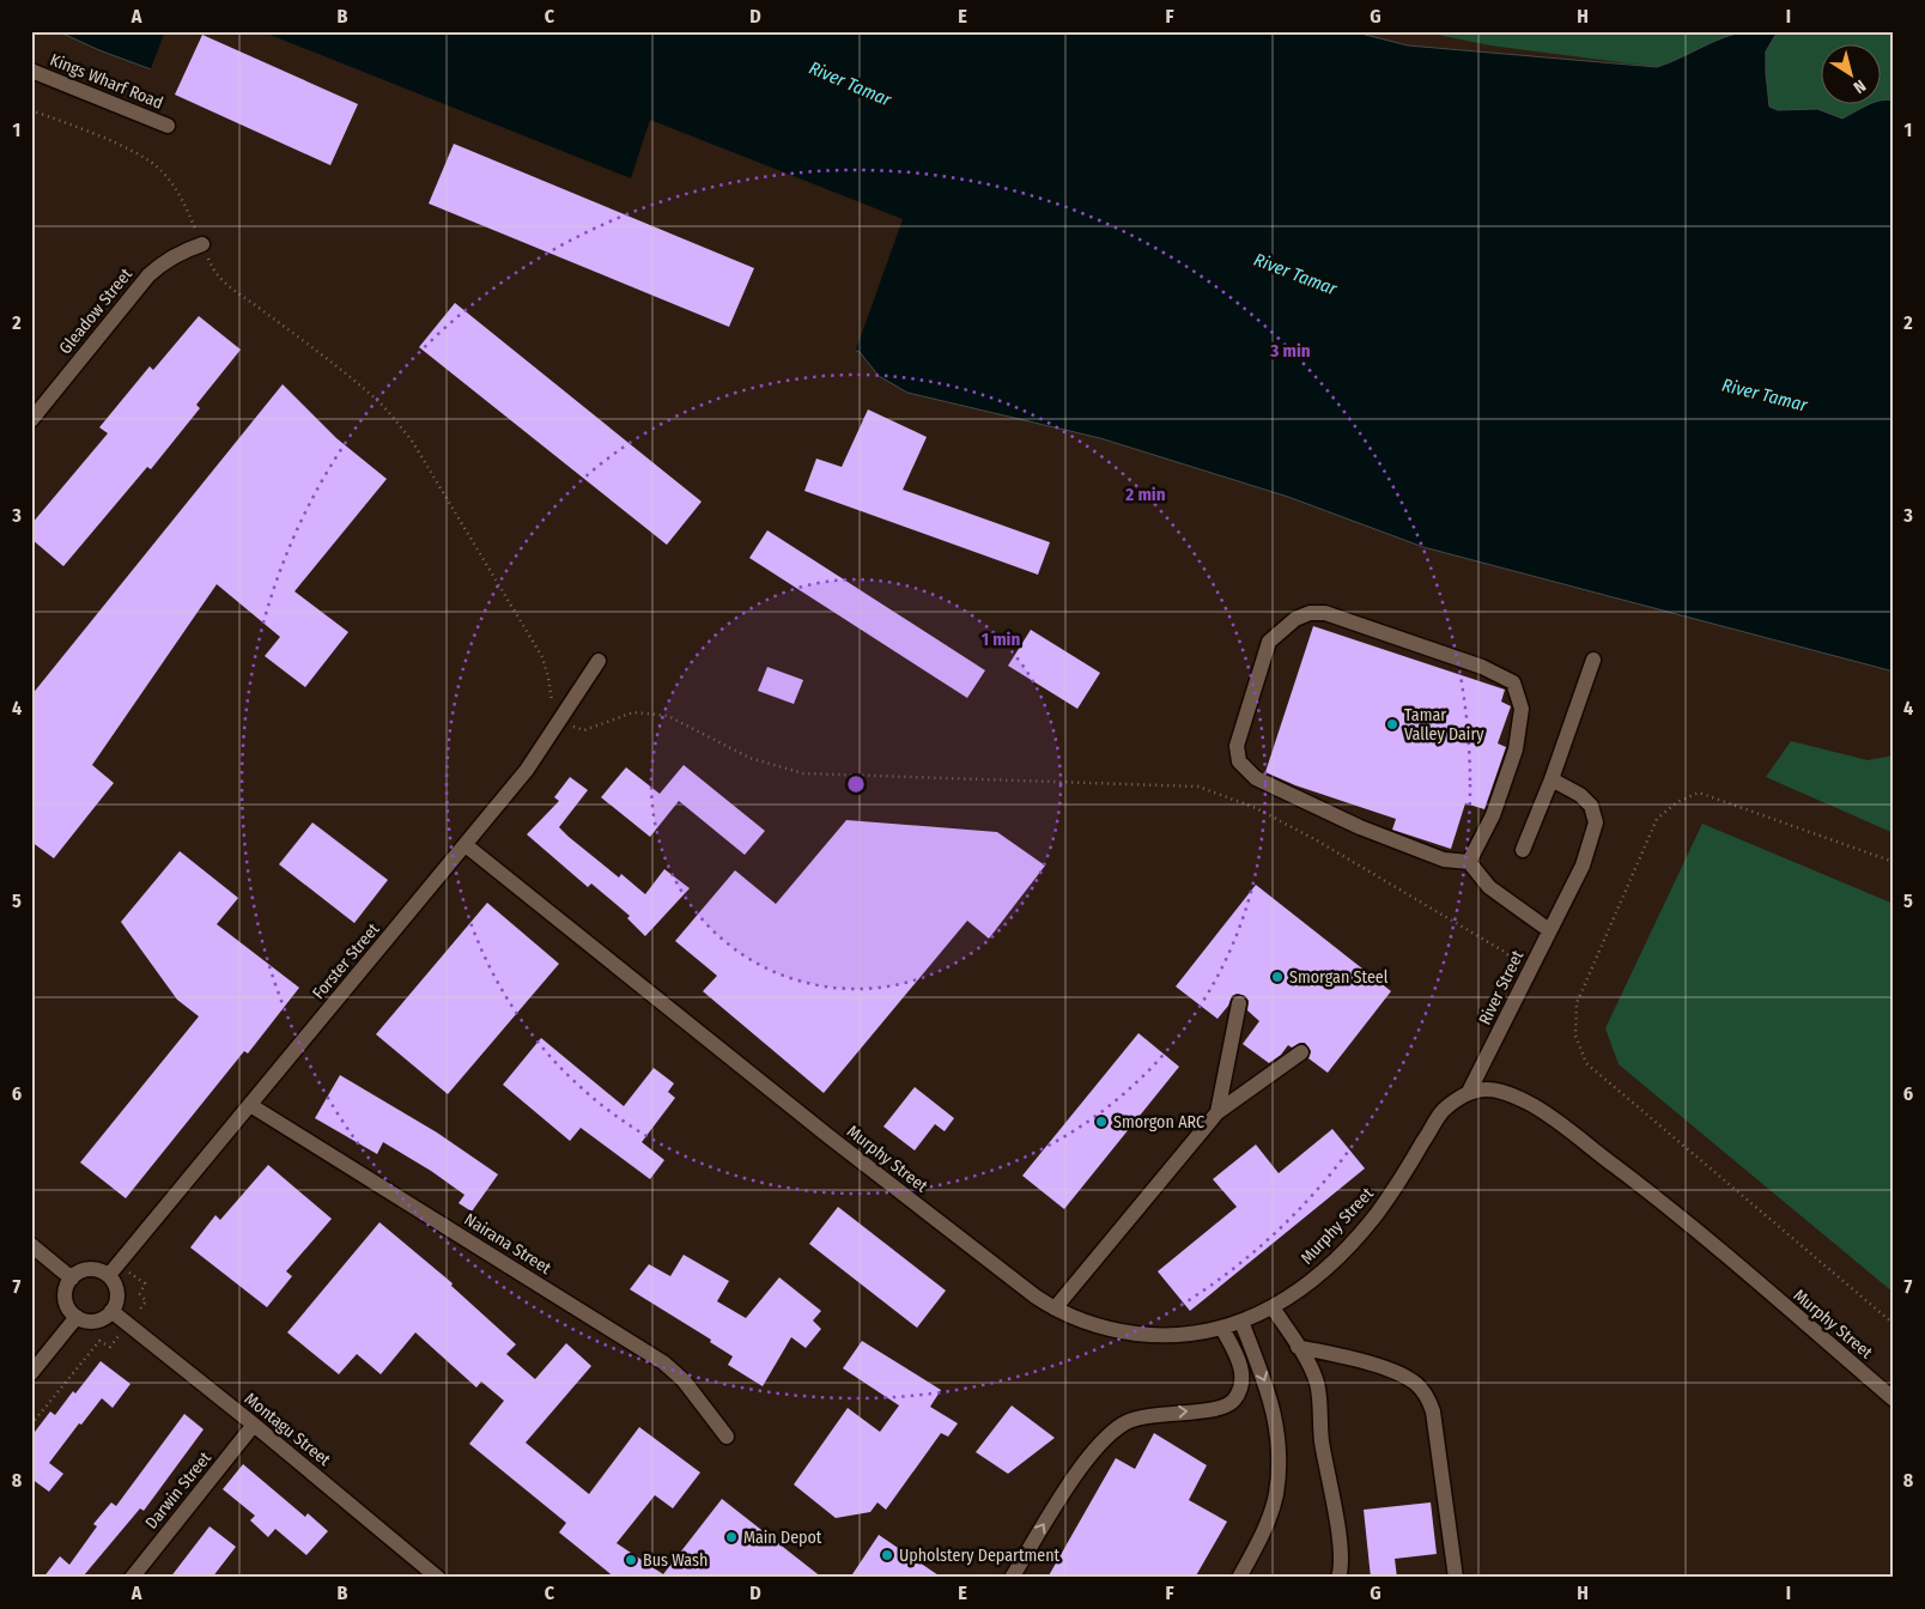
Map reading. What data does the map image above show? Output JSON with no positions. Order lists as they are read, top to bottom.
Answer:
{
  "streets": {
    "street": [
      "Kings Wharf Road",
      "Gleadow Street",
      "Forster Street",
      "River Street",
      "Murphy Street",
      "Nairana Street",
      "Montagu Street",
      "Darwin Street"
    ]
  },
  "crossings": [
    ["Forster Street", "Murphy Street"],
    ["Forster Street", "Nairana Street"],
    ["Forster Street", "Montagu Street"],
    ["River Street", "Murphy Street"],
    ["Montagu Street", "Darwin Street"]
  ],
  "water": ["River Tamar"],
  "places": [
    "Tamar Valley Dairy",
    "Smorgan Steel",
    "Smorgon ARC",
    "Main Depot",
    "Upholstery Department",
    "Bus Wash"
  ],
  "north": "bottom right",
  "grid": {
    "columns": [
      "A",
      "B",
      "C",
      "D",
      "E",
      "F",
      "G",
      "H",
      "I"
    ],
    "rows": [
      "1",
      "2",
      "3",
      "4",
      "5",
      "6",
      "7",
      "8"
    ]
  },
  "rings": ["3 min", "2 min", "1 min"]
}
